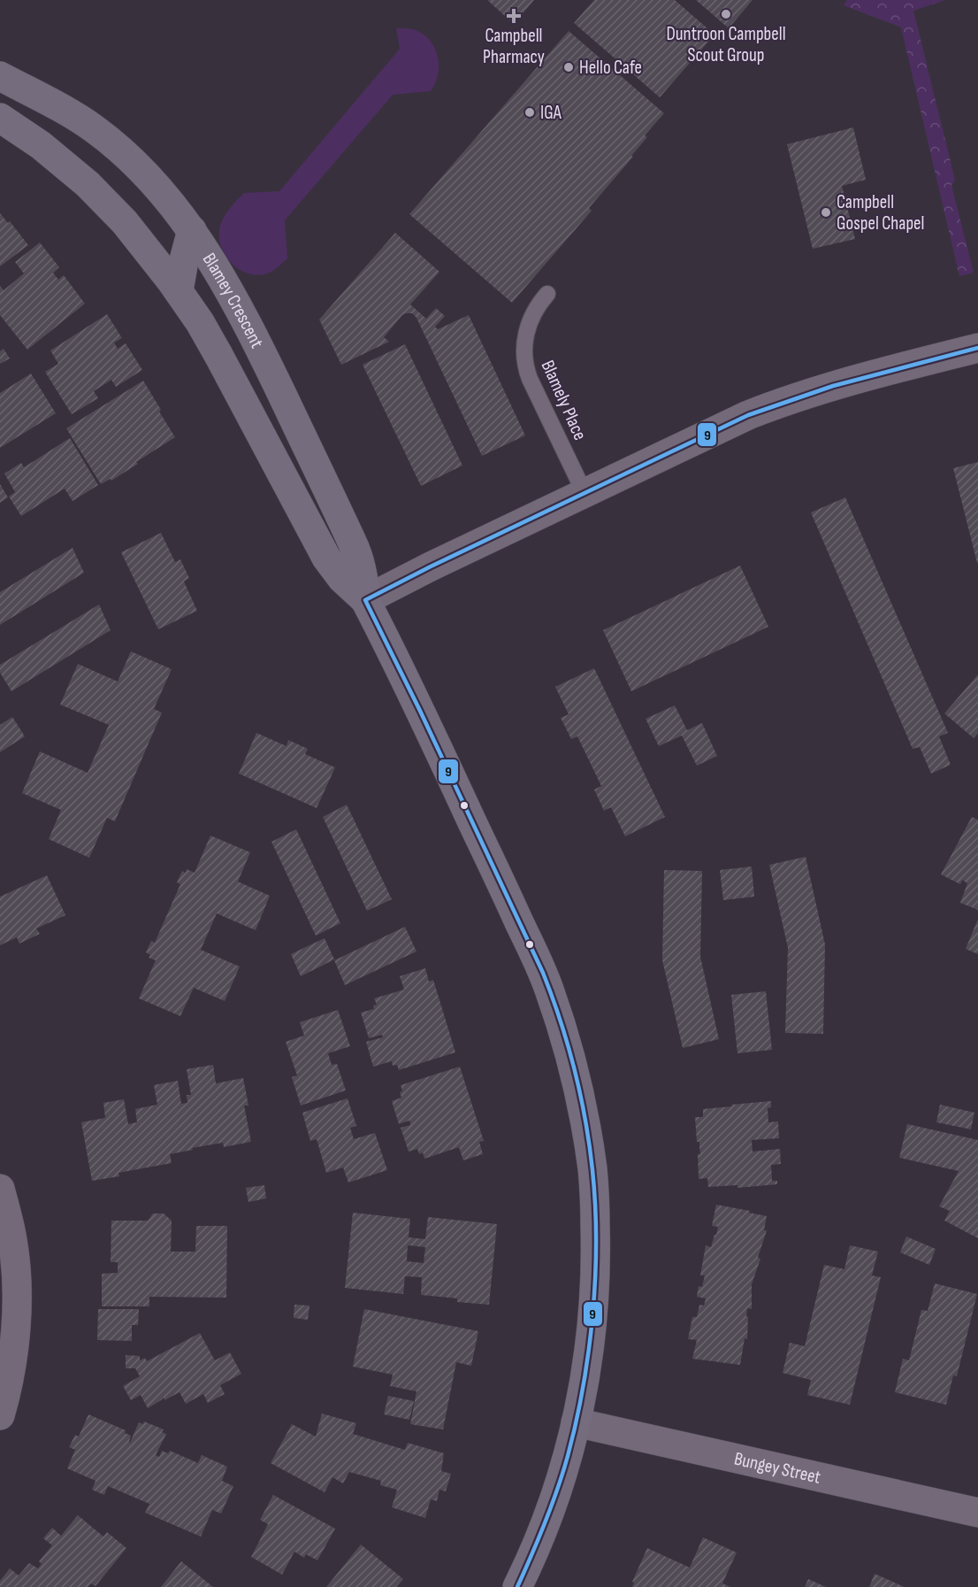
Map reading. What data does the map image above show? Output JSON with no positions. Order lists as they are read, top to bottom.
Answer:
{
  "streets": {
    "street": ["Blamey Crescent", "Bungey Street"],
    "lane": ["Blamely Place"]
  },
  "crossings": [
    ["Blamey Crescent", "Bungey Street"]
  ],
  "places": {
    "other": [
      "Duntroon Campbell Scout Group",
      "Hello Cafe",
      "IGA",
      "Campbell Gospel Chapel"
    ],
    "health": ["Campbell Pharmacy"]
  },
  "lines": ["transit line 9"]
}
